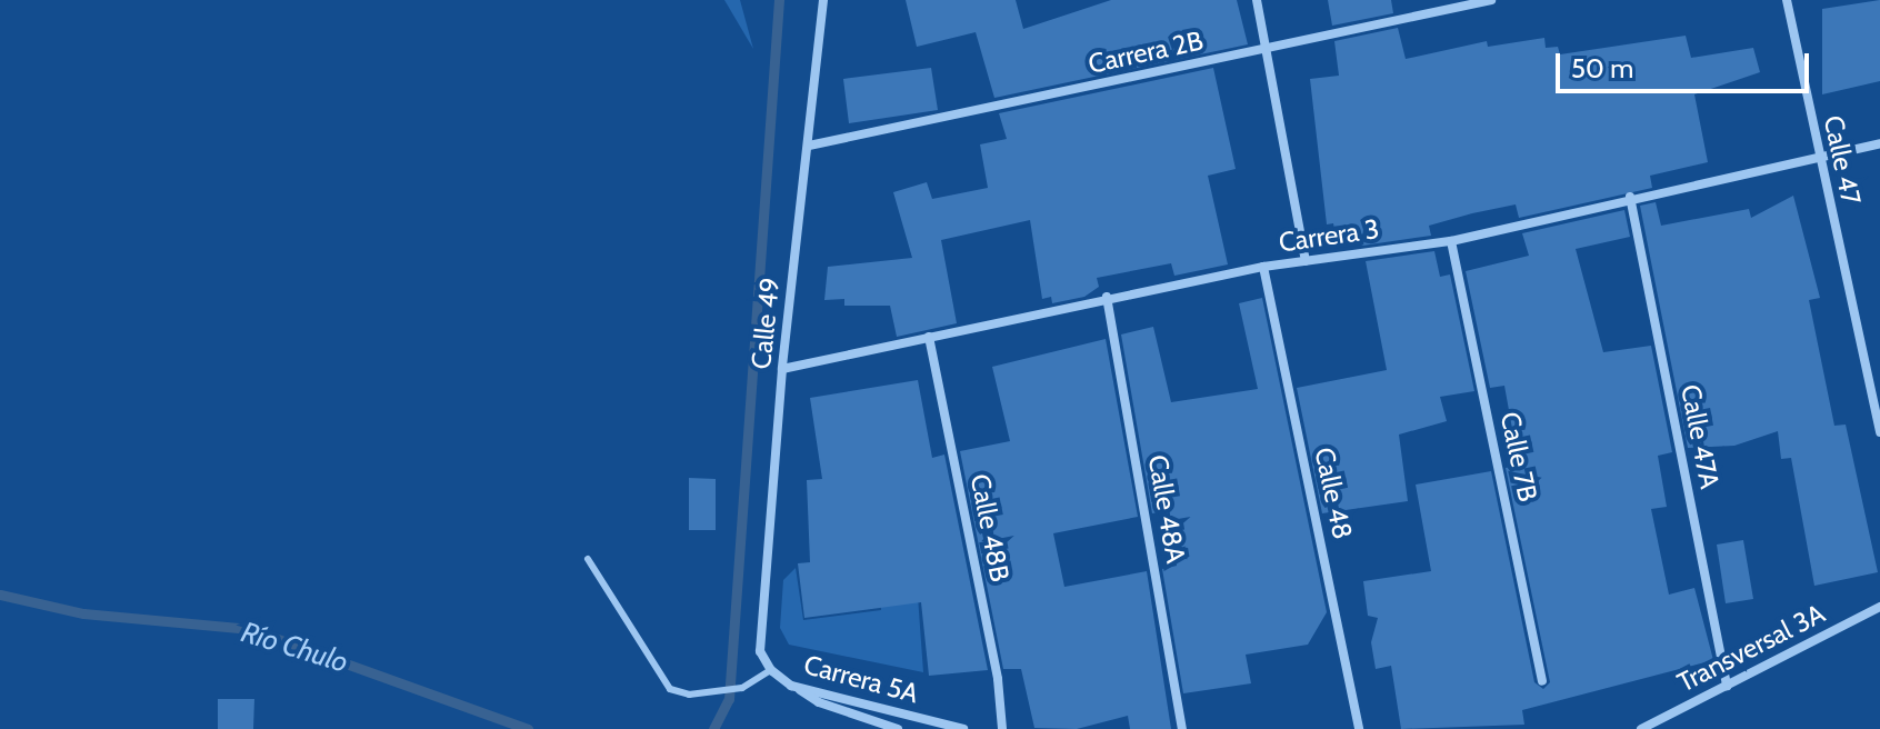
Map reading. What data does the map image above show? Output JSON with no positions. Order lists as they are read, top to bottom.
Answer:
{
  "streets": {
    "street": [
      "Carrera 2B",
      "Calle 47",
      "Carrera 3",
      "Calle 49",
      "Calle 47A",
      "Calle 7B",
      "Calle 48",
      "Calle 48A",
      "Calle 48B",
      "Transversal 3A",
      "Carrera 5A"
    ]
  },
  "crossings": [
    ["Carrera 2B", "Calle 49"],
    ["Calle 47", "Carrera 3"],
    ["Carrera 3", "Calle 49"],
    ["Carrera 3", "Calle 47A"],
    ["Carrera 3", "Calle 7B"],
    ["Carrera 3", "Calle 48"],
    ["Carrera 3", "Calle 48A"],
    ["Carrera 3", "Calle 48B"],
    ["Calle 49", "Carrera 5A"],
    ["Calle 47A", "Transversal 3A"]
  ],
  "water": ["Río Chulo"],
  "scale_bar": "50 m"
}
